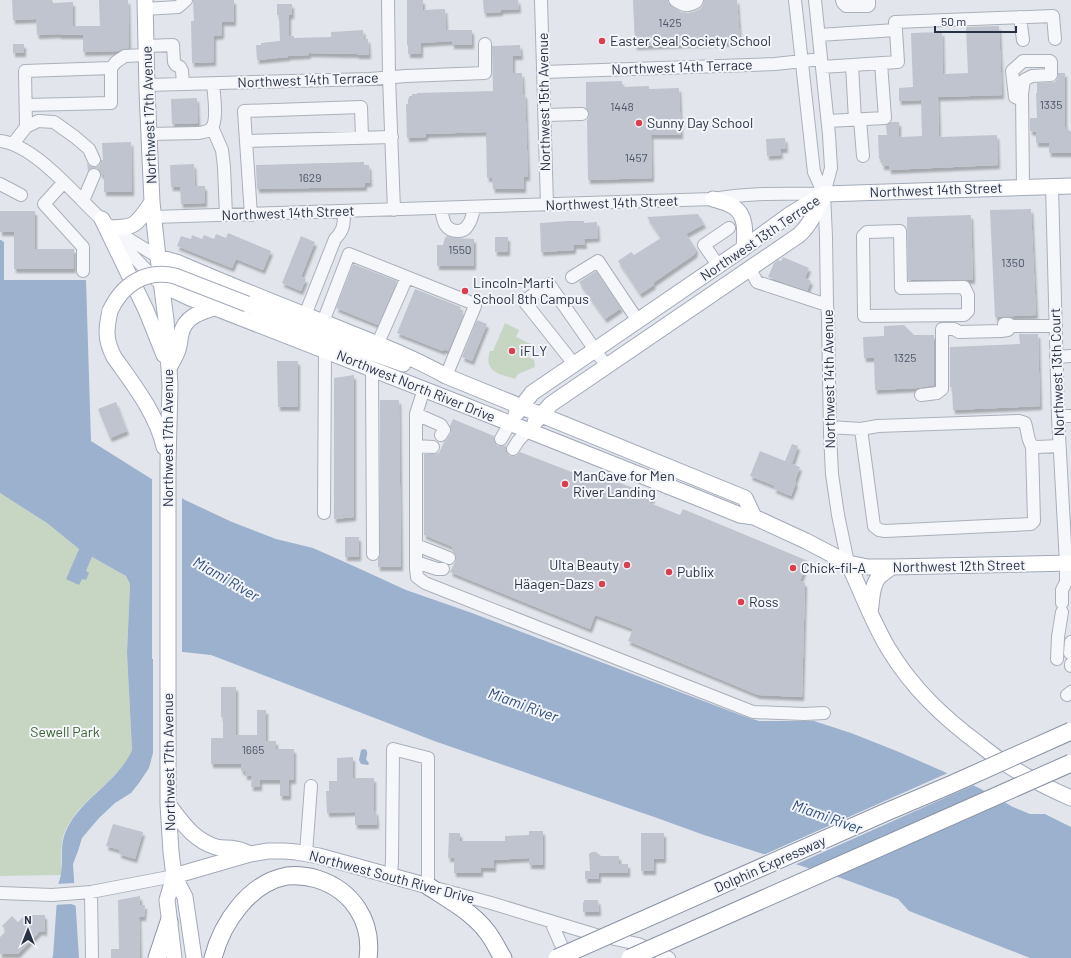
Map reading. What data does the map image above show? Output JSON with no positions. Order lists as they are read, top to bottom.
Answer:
{
  "streets": {
    "highway": ["Dolphin Expressway"],
    "main road": [
      "Northwest 17th Avenue",
      "Northwest 14th Street",
      "Northwest 13th Terrace",
      "Northwest North River Drive",
      "Northwest 12th Street",
      "Northwest South River Drive"
    ],
    "street": [
      "Northwest 14th Terrace",
      "Northwest 15th Avenue",
      "Northwest 13th Court",
      "Northwest 14th Avenue"
    ]
  },
  "crossings": [
    ["Northwest 14th Terrace", "Northwest 15th Avenue"],
    ["Northwest 14th Terrace", "Northwest 17th Avenue"],
    ["Northwest 14th Terrace", "Northwest 14th Avenue"],
    ["Northwest 15th Avenue", "Northwest 14th Street"],
    ["Northwest 17th Avenue", "Northwest 14th Street"],
    ["Northwest 17th Avenue", "Northwest North River Drive"],
    ["Northwest 17th Avenue", "Northwest South River Drive"],
    ["Northwest 14th Street", "Northwest 13th Terrace"],
    ["Northwest 14th Street", "Northwest 13th Court"],
    ["Northwest 14th Street", "Northwest 14th Avenue"],
    ["Northwest 13th Terrace", "Northwest 14th Avenue"],
    ["Northwest 13th Terrace", "Northwest North River Drive"],
    ["Northwest 13th Court", "Northwest 12th Street"],
    ["Northwest 14th Avenue", "Northwest North River Drive"],
    ["Northwest 14th Avenue", "Northwest 12th Street"],
    ["Northwest North River Drive", "Northwest 12th Street"]
  ],
  "water": ["Miami River"],
  "parks": ["Sewell Park"],
  "places": [
    "Easter Seal Society School",
    "Sunny Day School",
    "Lincoln-Marti School 8th Campus",
    "iFLY",
    "ManCave for Men River Landing",
    "Ulta Beauty",
    "Chick-fil-A",
    "Publix",
    "Häagen-Dazs",
    "Ross"
  ],
  "house_numbers": [
    "1425",
    "1335",
    "1448",
    "1457",
    "1629",
    "1550",
    "1350",
    "1325",
    "1665"
  ],
  "scale_bar": "50 m",
  "north": "top"
}
